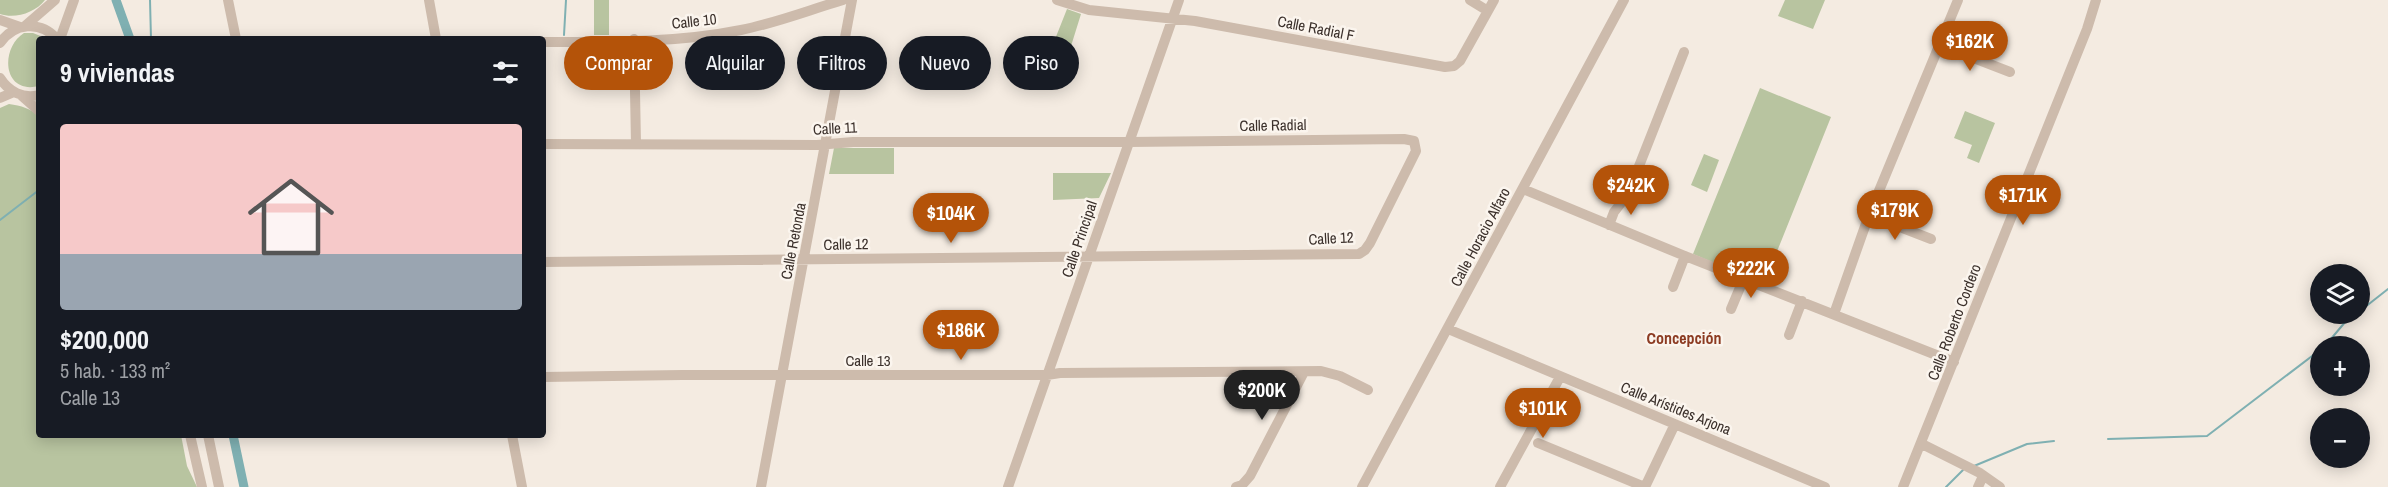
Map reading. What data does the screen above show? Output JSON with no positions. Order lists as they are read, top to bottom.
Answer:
{
  "streets": {
    "street": [
      "Calle 10",
      "Calle Radial F",
      "Calle Radial",
      "Calle 11",
      "Calle Horacio Alfaro",
      "Calle 12",
      "Calle Principal",
      "Calle Retonda",
      "Calle Roberto Cordero",
      "Calle 13",
      "Calle Arístides Arjona"
    ]
  },
  "crossings": [
    ["Calle Radial F", "Calle Principal"],
    ["Calle Radial", "Calle 11"],
    ["Calle Radial", "Calle 12"],
    ["Calle Radial", "Calle Principal"],
    ["Calle 11", "Calle Principal"],
    ["Calle 11", "Calle Retonda"],
    ["Calle Horacio Alfaro", "Calle Arístides Arjona"],
    ["Calle 12", "Calle Principal"],
    ["Calle 12", "Calle Retonda"],
    ["Calle Principal", "Calle 13"],
    ["Calle Retonda", "Calle 13"]
  ],
  "districts": ["Concepción"],
  "page": {
    "price": [
      "$162K",
      "$242K",
      "$171K",
      "$179K",
      "$104K",
      "$222K",
      "$186K",
      "$200K",
      "$101K"
    ],
    "chip": [
      "Comprar",
      "Alquilar",
      "Filtros",
      "Nuevo",
      "Piso"
    ],
    "heading": "9 viviendas",
    "list": [
      {
        "name": "$200,000",
        "note": "5 hab. · 133 m² · Calle 13"
      }
    ],
    "map_buttons": ["+", "−"]
  }
}
